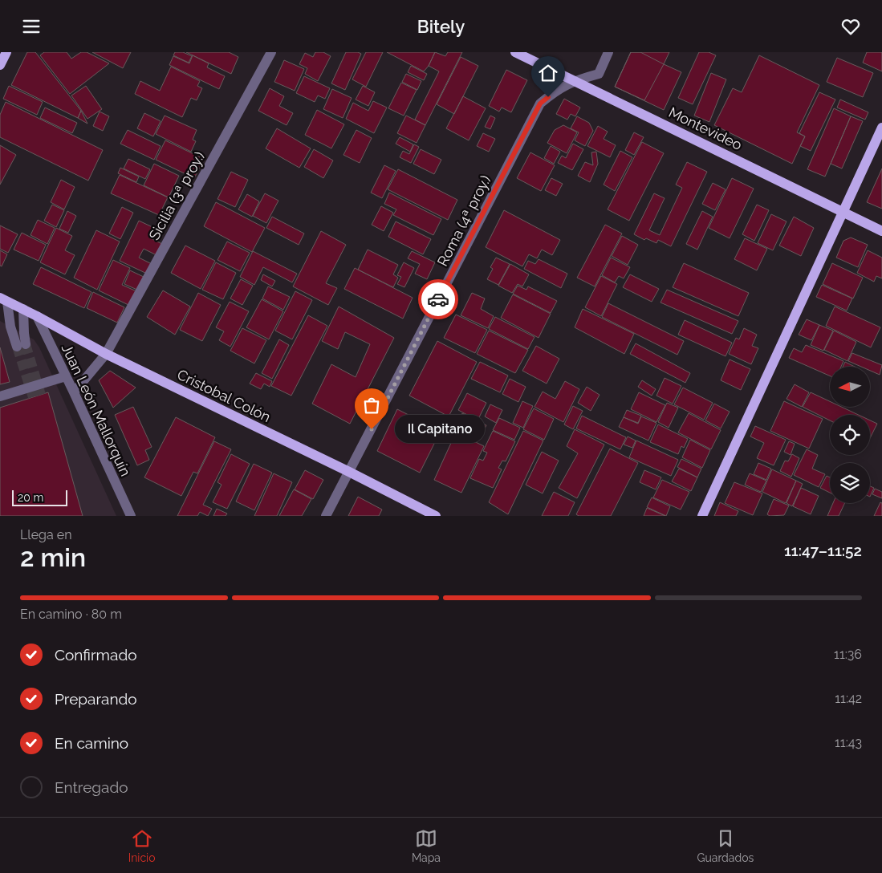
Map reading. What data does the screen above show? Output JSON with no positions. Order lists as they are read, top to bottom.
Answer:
{
  "streets": {
    "main road": ["Montevideo", "Cristobal Colón"],
    "street": ["Sicilia (3ª proy.)", "Roma (4ª proy.)", "Juan León Mallorquín"]
  },
  "crossings": [
    ["Montevideo", "Roma (4ª proy.)"],
    ["Sicilia (3ª proy.)", "Cristobal Colón"],
    ["Sicilia (3ª proy.)", "Juan León Mallorquín"],
    ["Roma (4ª proy.)", "Cristobal Colón"],
    ["Cristobal Colón", "Juan León Mallorquín"]
  ],
  "places": ["Il Capitano"],
  "scale_bar": "20 m",
  "north": "left",
  "page": {
    "header": "Bitely",
    "bubble": "Il Capitano",
    "scale": "20 m",
    "heading": ["2 min", "Llega en", "11:47–11:52"],
    "bar": "En camino · 80 m",
    "list": [
      ["Confirmado", "11:36"],
      ["Preparando", "11:42"],
      ["En camino", "11:43"],
      "Entregado"
    ],
    "tabs": ["Inicio", "Mapa", "Guardados"]
  }
}
